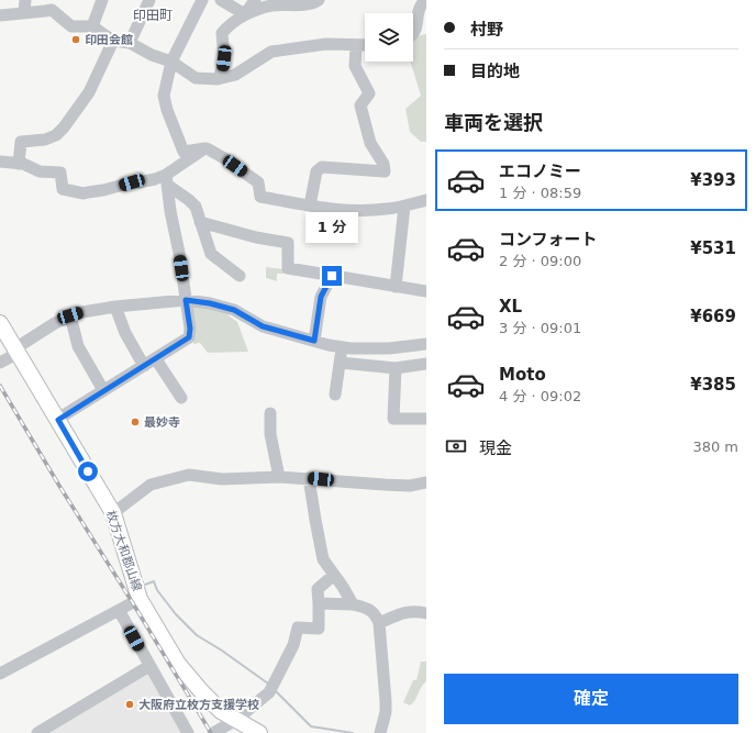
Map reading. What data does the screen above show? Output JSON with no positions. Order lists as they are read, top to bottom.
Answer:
{
  "streets": {
    "main road": ["枚方大和郡山線"]
  },
  "districts": ["印田町"],
  "places": ["印田会館", "最妙寺", "大阪府立枚方支援学校"],
  "page": {
    "banner": ["村野", "目的地"],
    "heading": "車両を選択",
    "list": [
      {
        "name": "エコノミー",
        "note": "1 分 · 08:59",
        "value": "¥393"
      },
      {
        "name": "コンフォート",
        "note": "2 分 · 09:00",
        "value": "¥531"
      },
      {
        "name": "XL",
        "note": "3 分 · 09:01",
        "value": "¥669"
      },
      {
        "name": "Moto",
        "note": "4 分 · 09:02",
        "value": "¥385"
      }
    ],
    "bubble": "1 分",
    "pay": ["現金", "380 m"],
    "buttons": "確定"
  }
}
